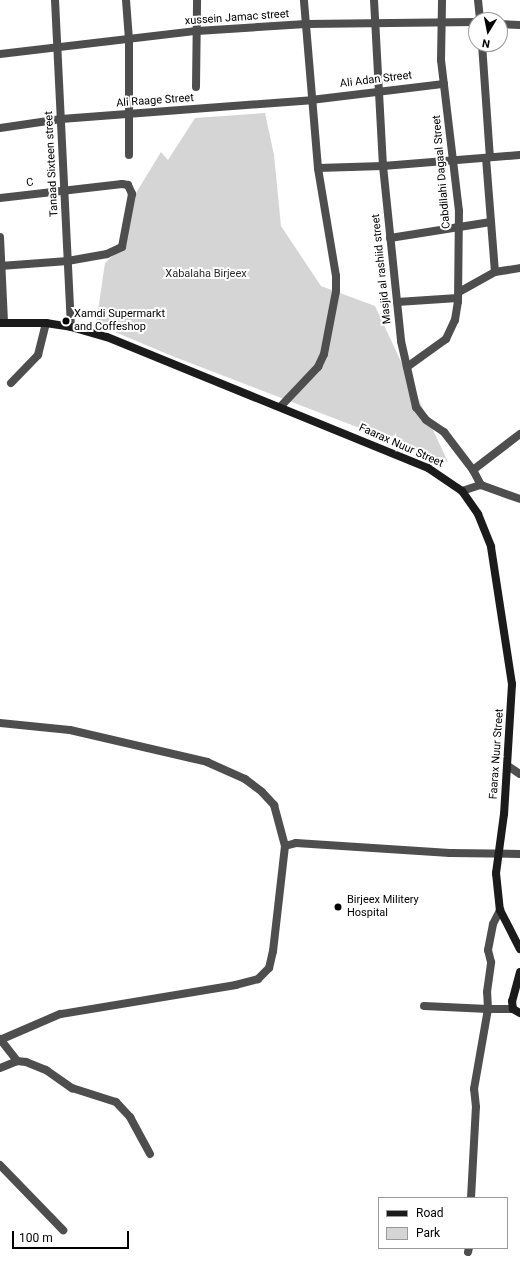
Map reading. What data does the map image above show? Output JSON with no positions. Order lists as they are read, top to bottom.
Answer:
{
  "streets": {
    "main road": ["Faarax Nuur Street"],
    "street": [
      "xussein Jamac street",
      "Ali Adan Street",
      "Ali Raage Street",
      "Tanaad Sixteen street",
      "Cabdilahi Dagaal Street",
      "C",
      "Masjid al rashiid street"
    ]
  },
  "crossings": [
    ["xussein Jamac street", "Tanaad Sixteen street"],
    ["xussein Jamac street", "Cabdilahi Dagaal Street"],
    ["xussein Jamac street", "Masjid al rashiid street"],
    ["Ali Adan Street", "Ali Raage Street"],
    ["Ali Adan Street", "Cabdilahi Dagaal Street"],
    ["Ali Adan Street", "Masjid al rashiid street"],
    ["Ali Raage Street", "Tanaad Sixteen street"],
    ["Tanaad Sixteen street", "C"],
    ["Tanaad Sixteen street", "Faarax Nuur Street"],
    ["Cabdilahi Dagaal Street", "Masjid al rashiid street"]
  ],
  "parks": ["Xabalaha Birjeex"],
  "places": ["Xamdi Supermarkt and Coffeshop", "Birjeex Militery Hospital"],
  "legend": ["Road", "Park"],
  "scale_bar": "100 m",
  "north": "bottom"
}
